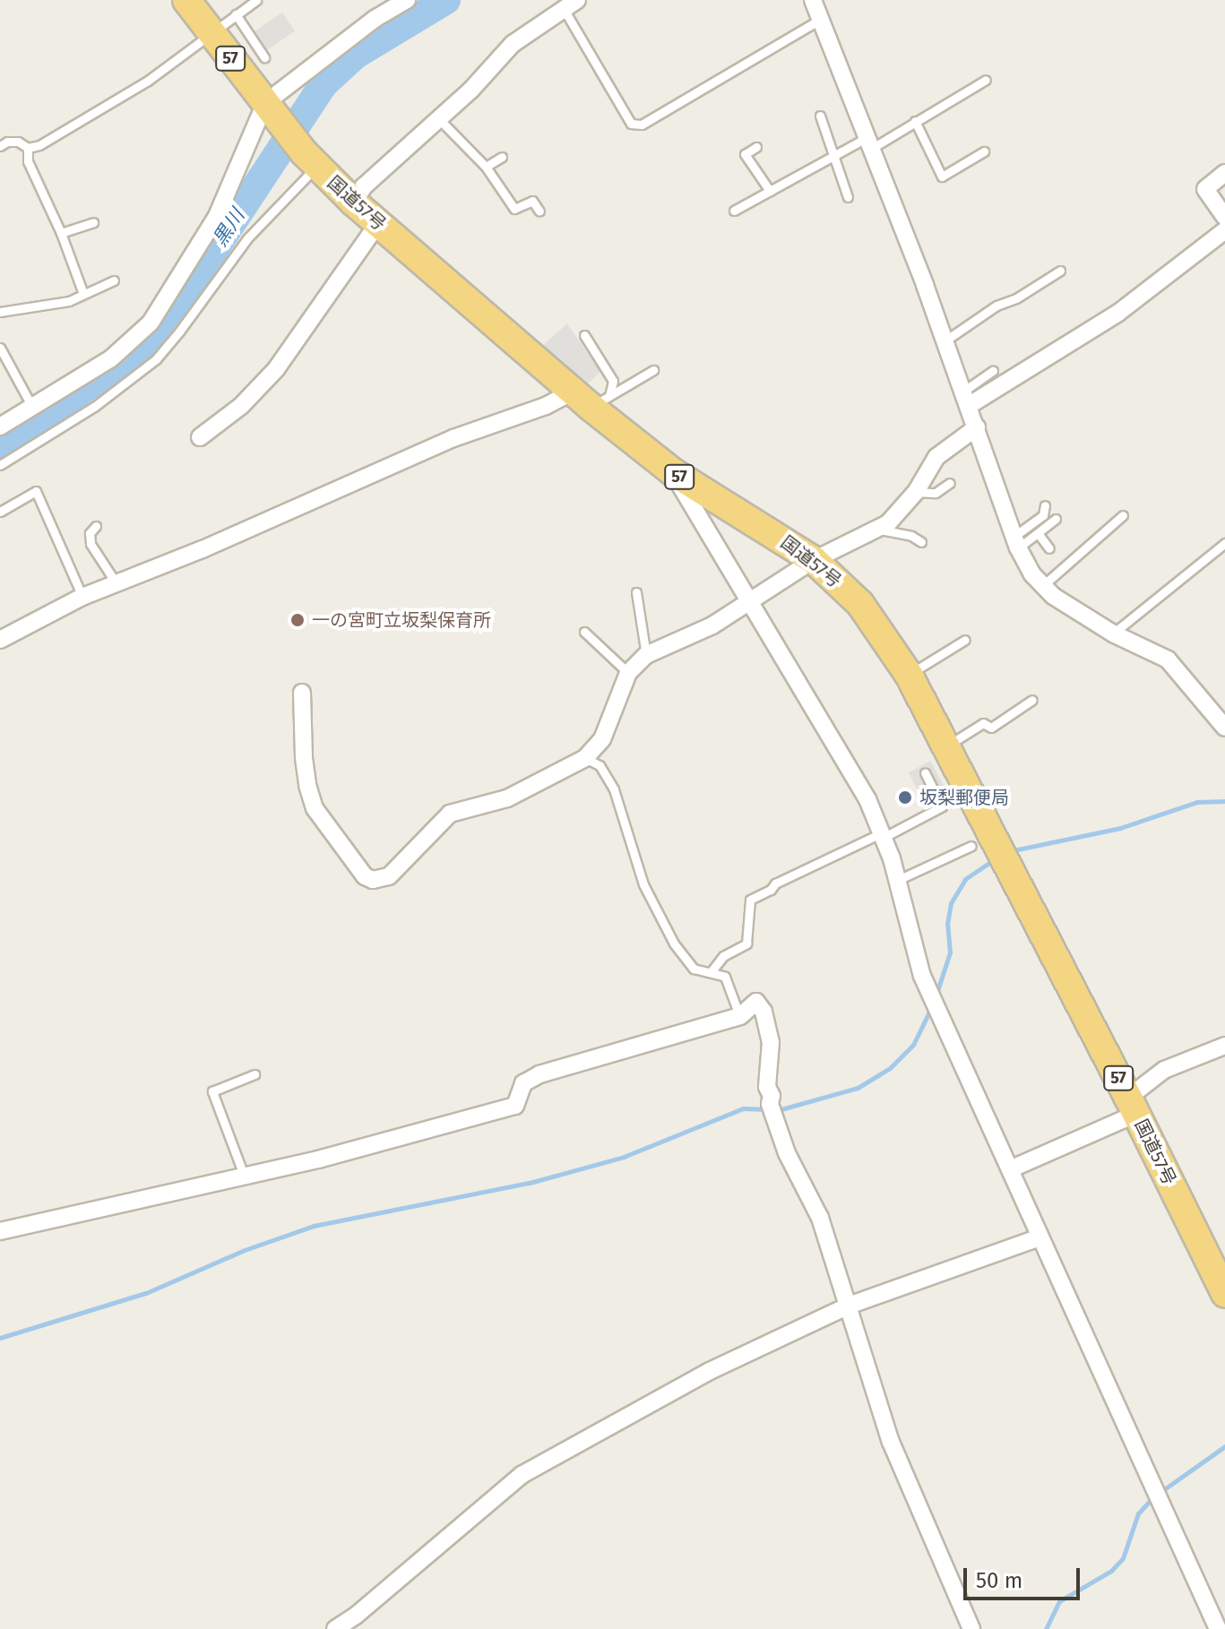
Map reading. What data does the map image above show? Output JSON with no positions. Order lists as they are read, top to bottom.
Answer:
{
  "streets": {
    "highway": ["57", "国道57号"]
  },
  "water": ["黒川"],
  "places": ["一の宮町立坂梨保育所", "坂梨郵便局"],
  "scale_bar": "50 m"
}
